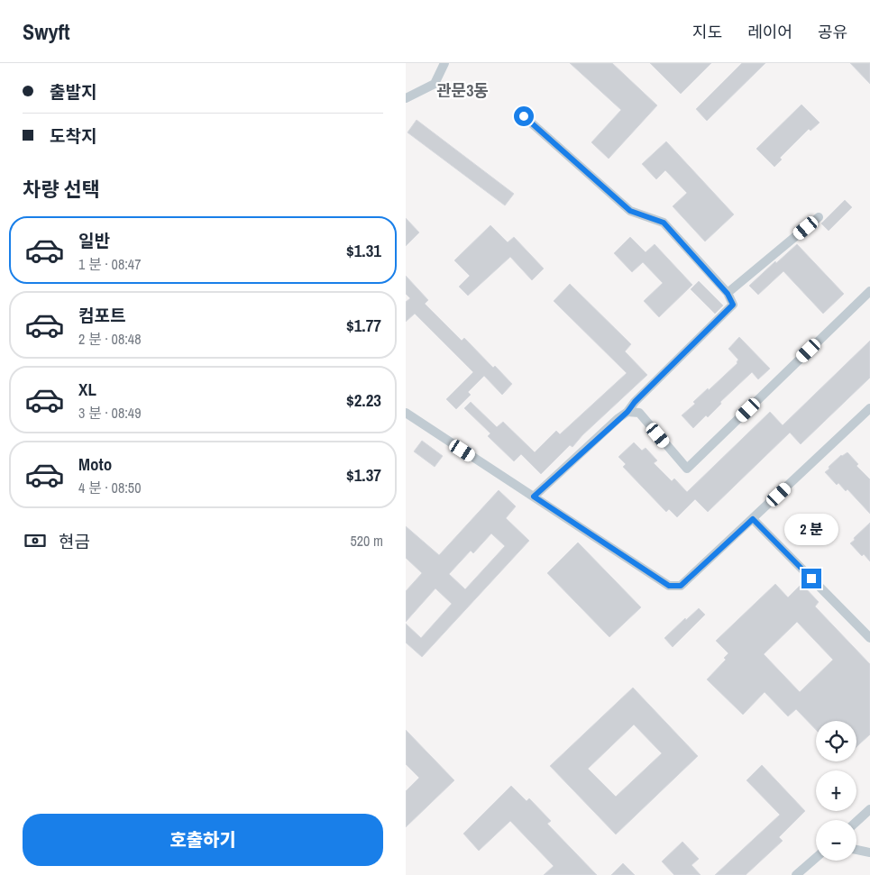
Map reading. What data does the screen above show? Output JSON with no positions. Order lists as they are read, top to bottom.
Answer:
{
  "districts": ["관문3동"],
  "page": {
    "header": "Swyft",
    "nav": ["지도", "레이어", "공유"],
    "banner": ["출발지", "도착지"],
    "heading": "차량 선택",
    "list": [
      {
        "name": "일반",
        "note": "1 분 · 08:47",
        "value": "$1.31"
      },
      {
        "name": "컴포트",
        "note": "2 분 · 08:48",
        "value": "$1.77"
      },
      {
        "name": "XL",
        "note": "3 분 · 08:49",
        "value": "$2.23"
      },
      {
        "name": "Moto",
        "note": "4 분 · 08:50",
        "value": "$1.37"
      }
    ],
    "bubble": "2 분",
    "pay": ["현금", "520 m"],
    "map_buttons": ["+", "−"],
    "buttons": "호출하기"
  }
}
